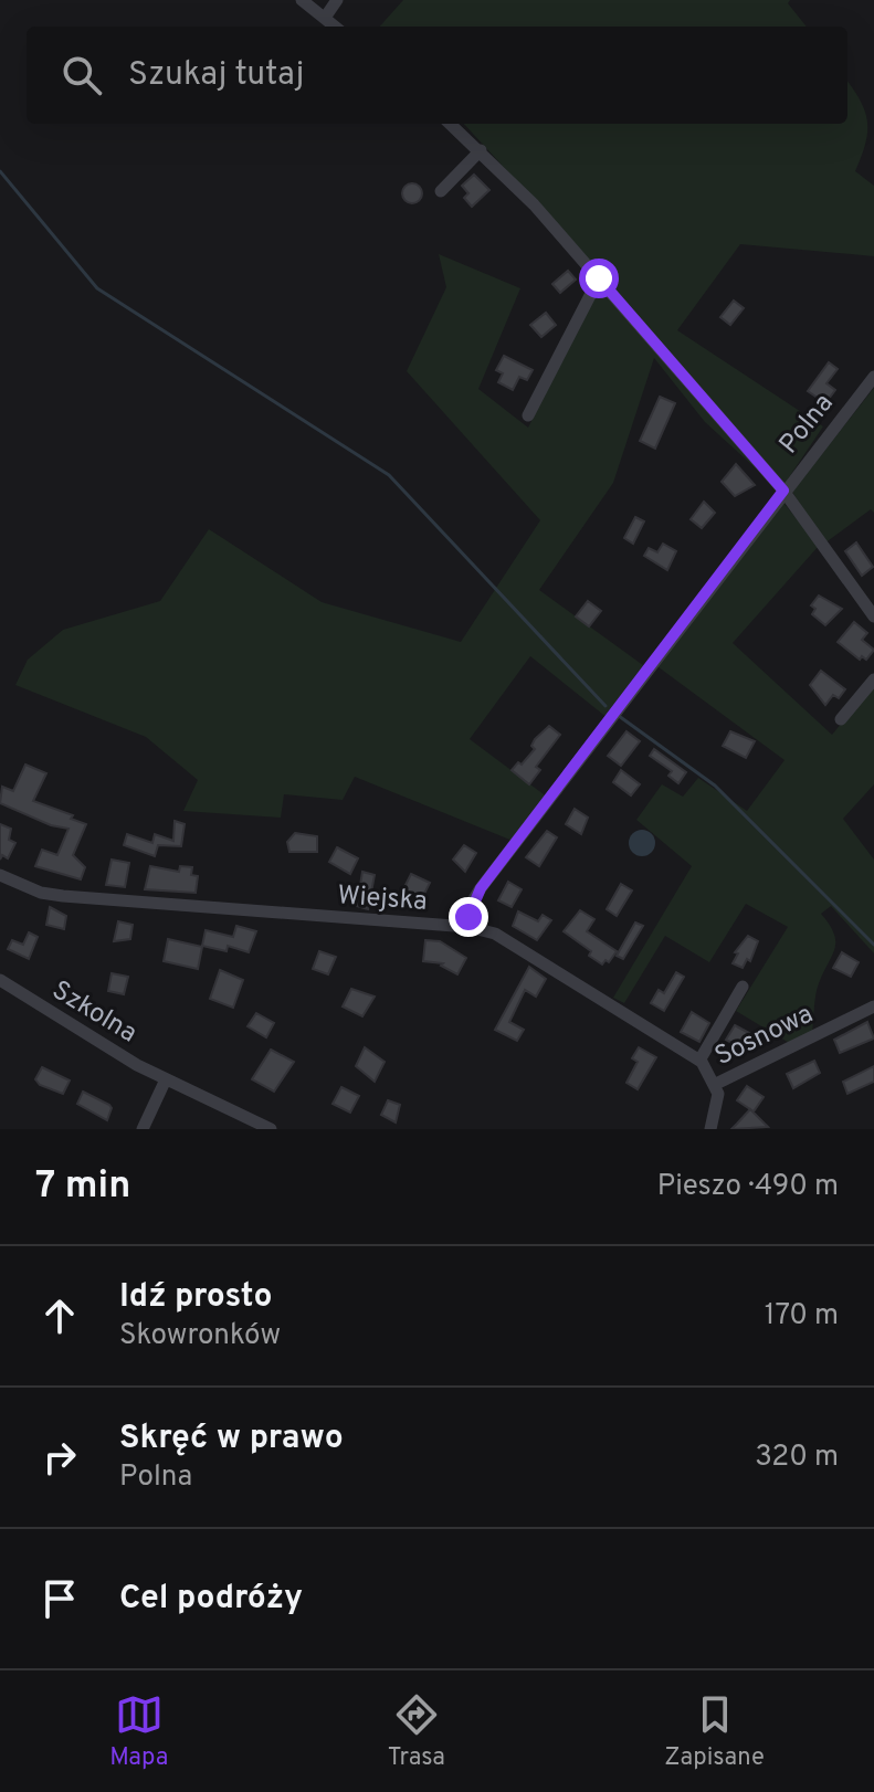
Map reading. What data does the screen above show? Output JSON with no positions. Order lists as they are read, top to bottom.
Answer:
{
  "streets": {
    "street": [
      "Polna",
      "Wiejska",
      "Szkolna",
      "Sosnowa"
    ]
  },
  "crossings": [
    ["Polna", "Wiejska"],
    ["Wiejska", "Sosnowa"]
  ],
  "page": {
    "search": "Szukaj tutaj",
    "heading": ["7 min", "Pieszo · 490 m"],
    "list": [
      ["Idź prosto", "Skowronków", "170 m"],
      ["Skręć w prawo", "Polna", "320 m"],
      "Cel podróży"
    ],
    "nav": ["Mapa", "Trasa", "Zapisane"]
  }
}
